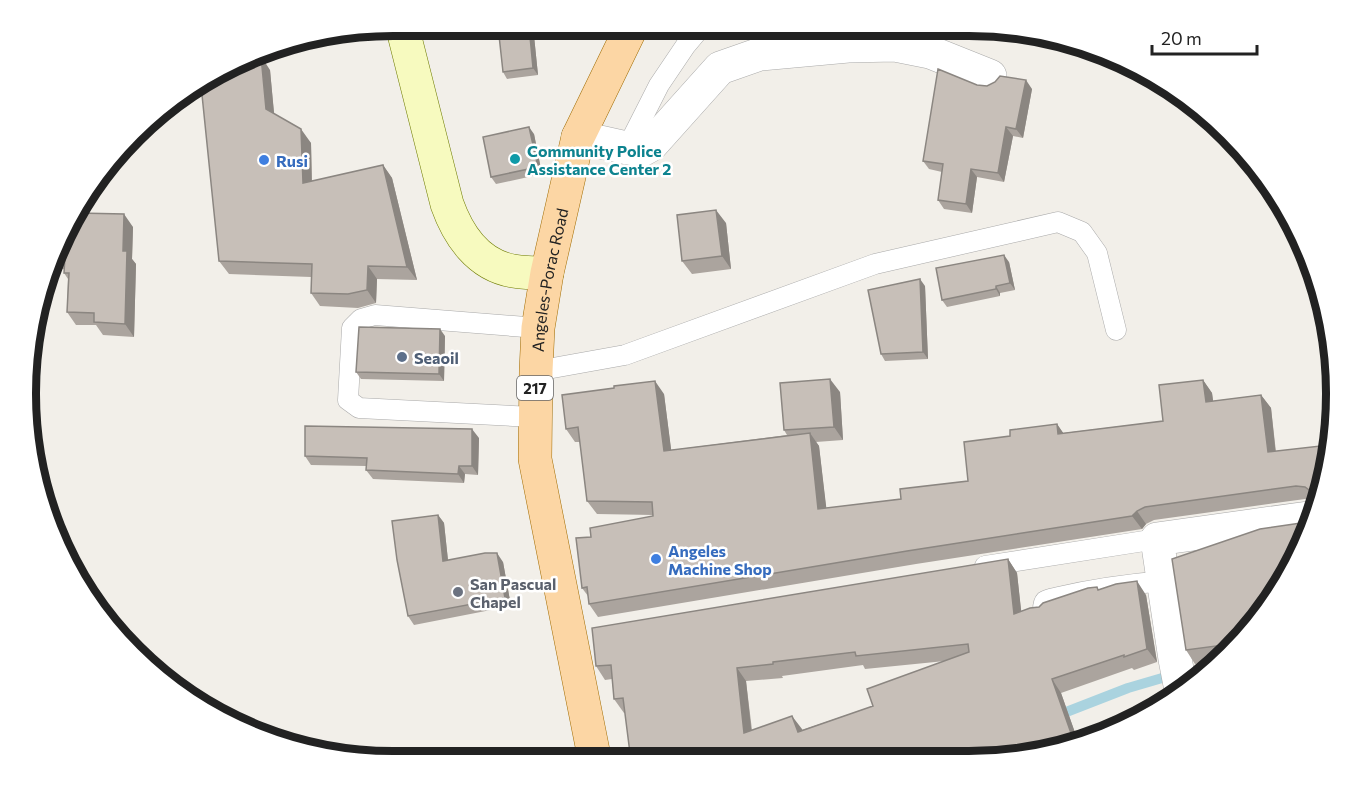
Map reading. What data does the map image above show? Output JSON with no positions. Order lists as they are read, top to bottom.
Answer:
{
  "streets": {
    "main road": ["Angeles-Porac Road", "217"]
  },
  "places": [
    "Community Police Assistance Center 2",
    "Rusi",
    "Seaoil",
    "Angeles Machine Shop",
    "San Pascual Chapel"
  ],
  "scale_bar": "20 m"
}
